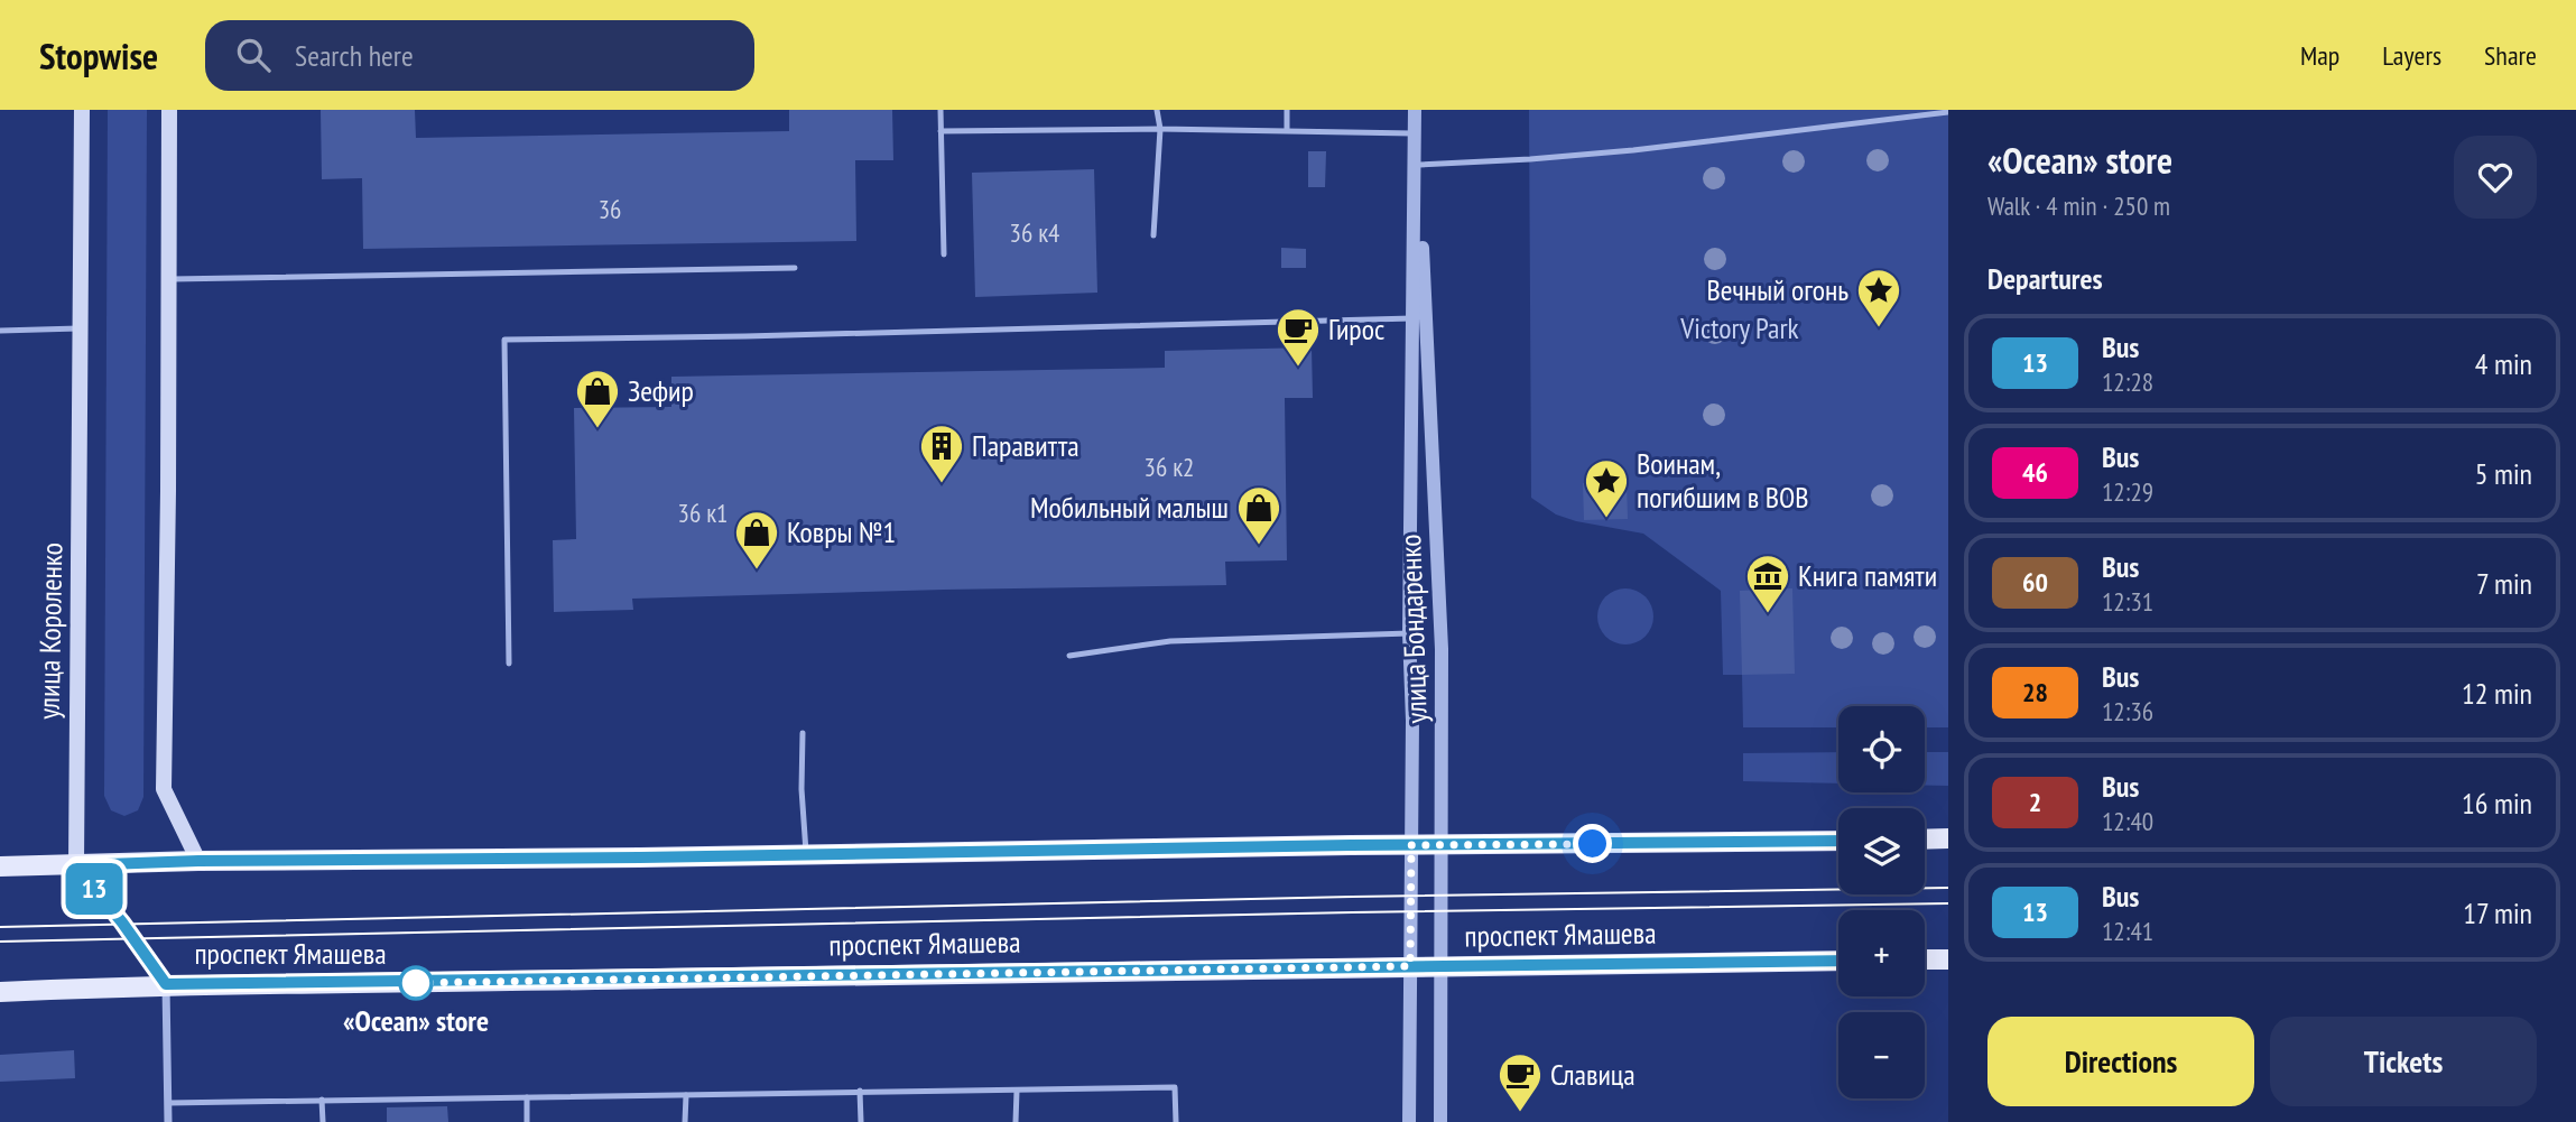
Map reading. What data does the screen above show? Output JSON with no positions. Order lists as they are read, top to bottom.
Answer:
{
  "streets": {
    "main road": ["улица Короленко", "проспект Ямашева"],
    "street": ["улица Бондаренко"]
  },
  "crossings": [
    ["улица Бондаренко", "проспект Ямашева"]
  ],
  "parks": ["Victory Park"],
  "places": {
    "place": ["Вечный огонь", "Воинам, погибшим в ВОВ"],
    "cafe": ["Гирос", "Славица"],
    "shop": ["Зефир", "Мобильный малыш", "Ковры №1"],
    "building": ["Паравитта"],
    "museum": ["Книга памяти"],
    "other": ["«Ocean» store"]
  },
  "lines": ["bus line 13"],
  "house_numbers": [
    "36",
    "36 к4",
    "36 к2",
    "36 к1"
  ],
  "page": {
    "header": "Stopwise",
    "search": "Search here",
    "nav": ["Map", "Layers", "Share"],
    "on_map": "13",
    "heading": [
      ["«Ocean» store", "Walk · 4 min · 250 m"],
      "Departures"
    ],
    "list": [
      {
        "mark": "13",
        "name": "Bus",
        "note": "12:28",
        "value": "4 min"
      },
      {
        "mark": "46",
        "name": "Bus",
        "note": "12:29",
        "value": "5 min"
      },
      {
        "mark": "60",
        "name": "Bus",
        "note": "12:31",
        "value": "7 min"
      },
      {
        "mark": "28",
        "name": "Bus",
        "note": "12:36",
        "value": "12 min"
      },
      {
        "mark": "2",
        "name": "Bus",
        "note": "12:40",
        "value": "16 min"
      },
      {
        "mark": "13",
        "name": "Bus",
        "note": "12:41",
        "value": "17 min"
      }
    ],
    "map_buttons": ["+", "−"],
    "buttons": ["Directions", "Tickets"]
  }
}
